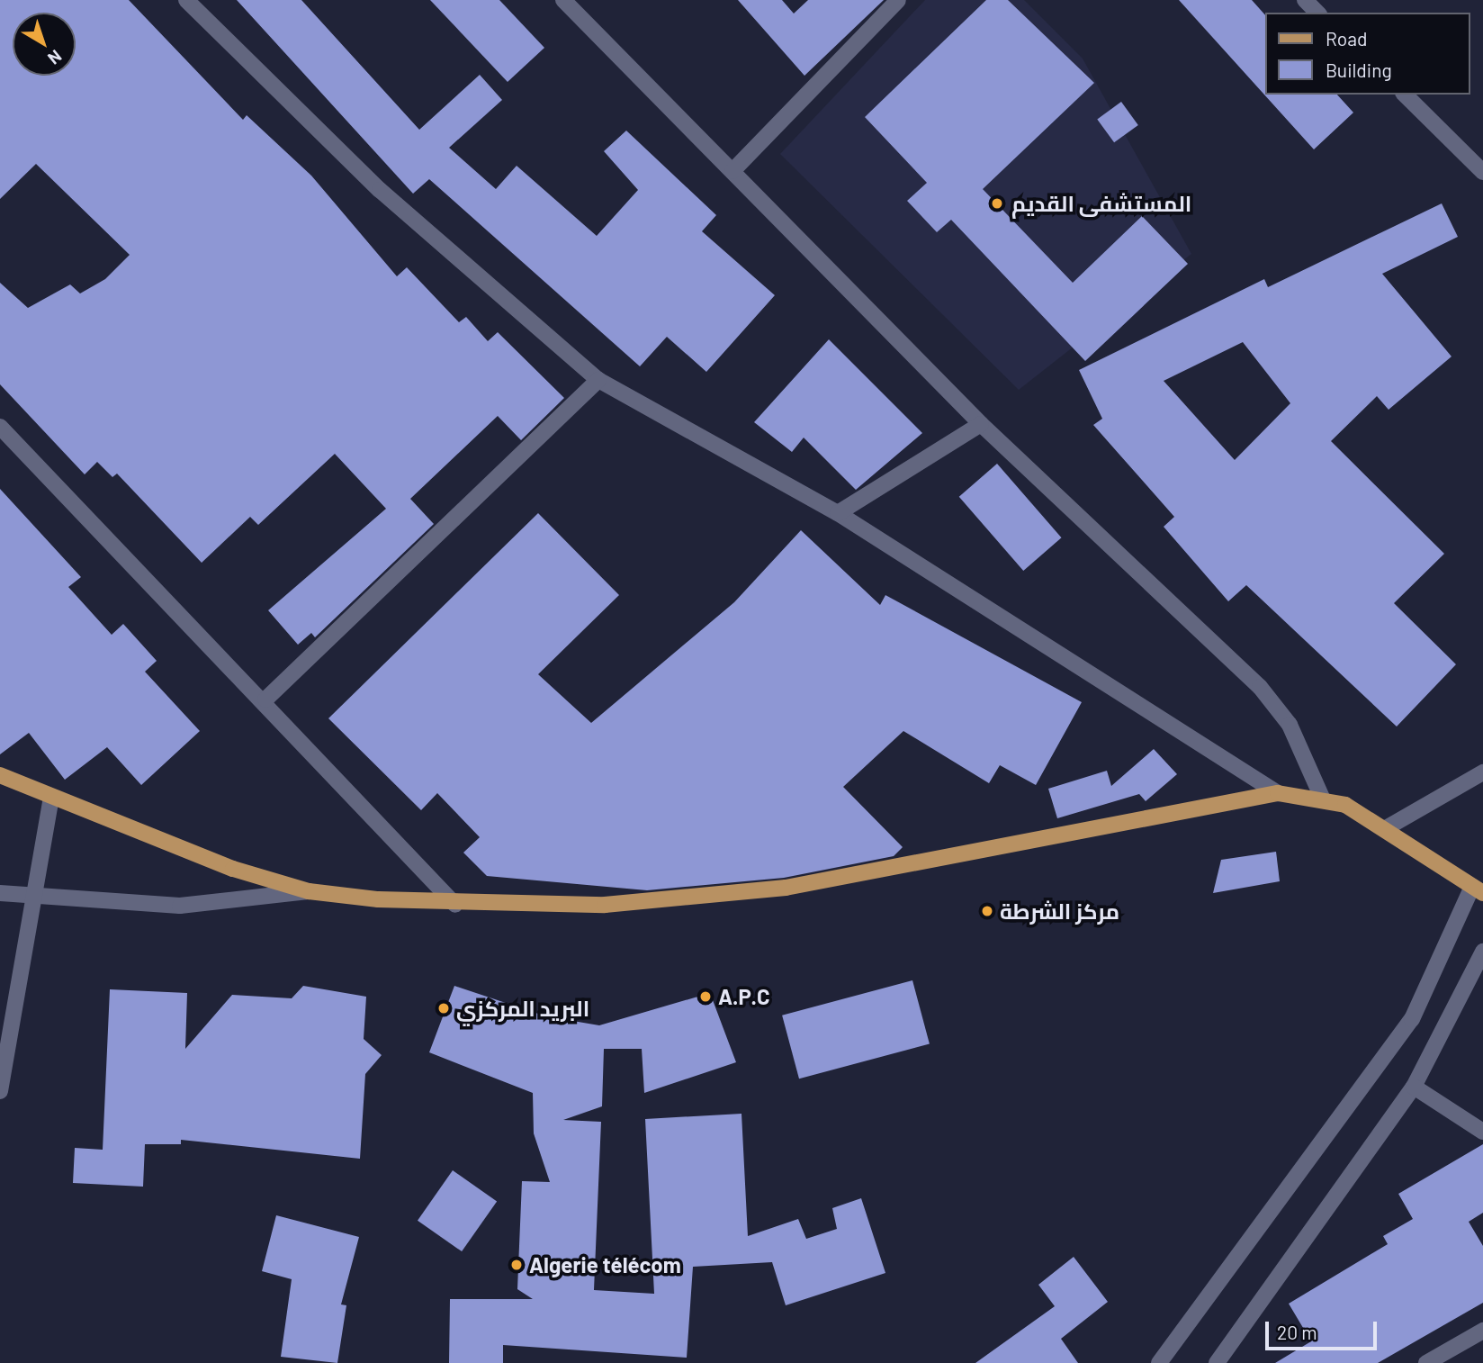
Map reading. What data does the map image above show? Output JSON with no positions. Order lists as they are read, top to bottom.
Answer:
{
  "places": [
    "المستشفى القديم",
    "مركز الشرطة",
    "A.P.C",
    "البريد المركزي",
    "Algerie télécom"
  ],
  "legend": ["Road", "Building"],
  "scale_bar": "20 m",
  "north": "bottom right"
}
